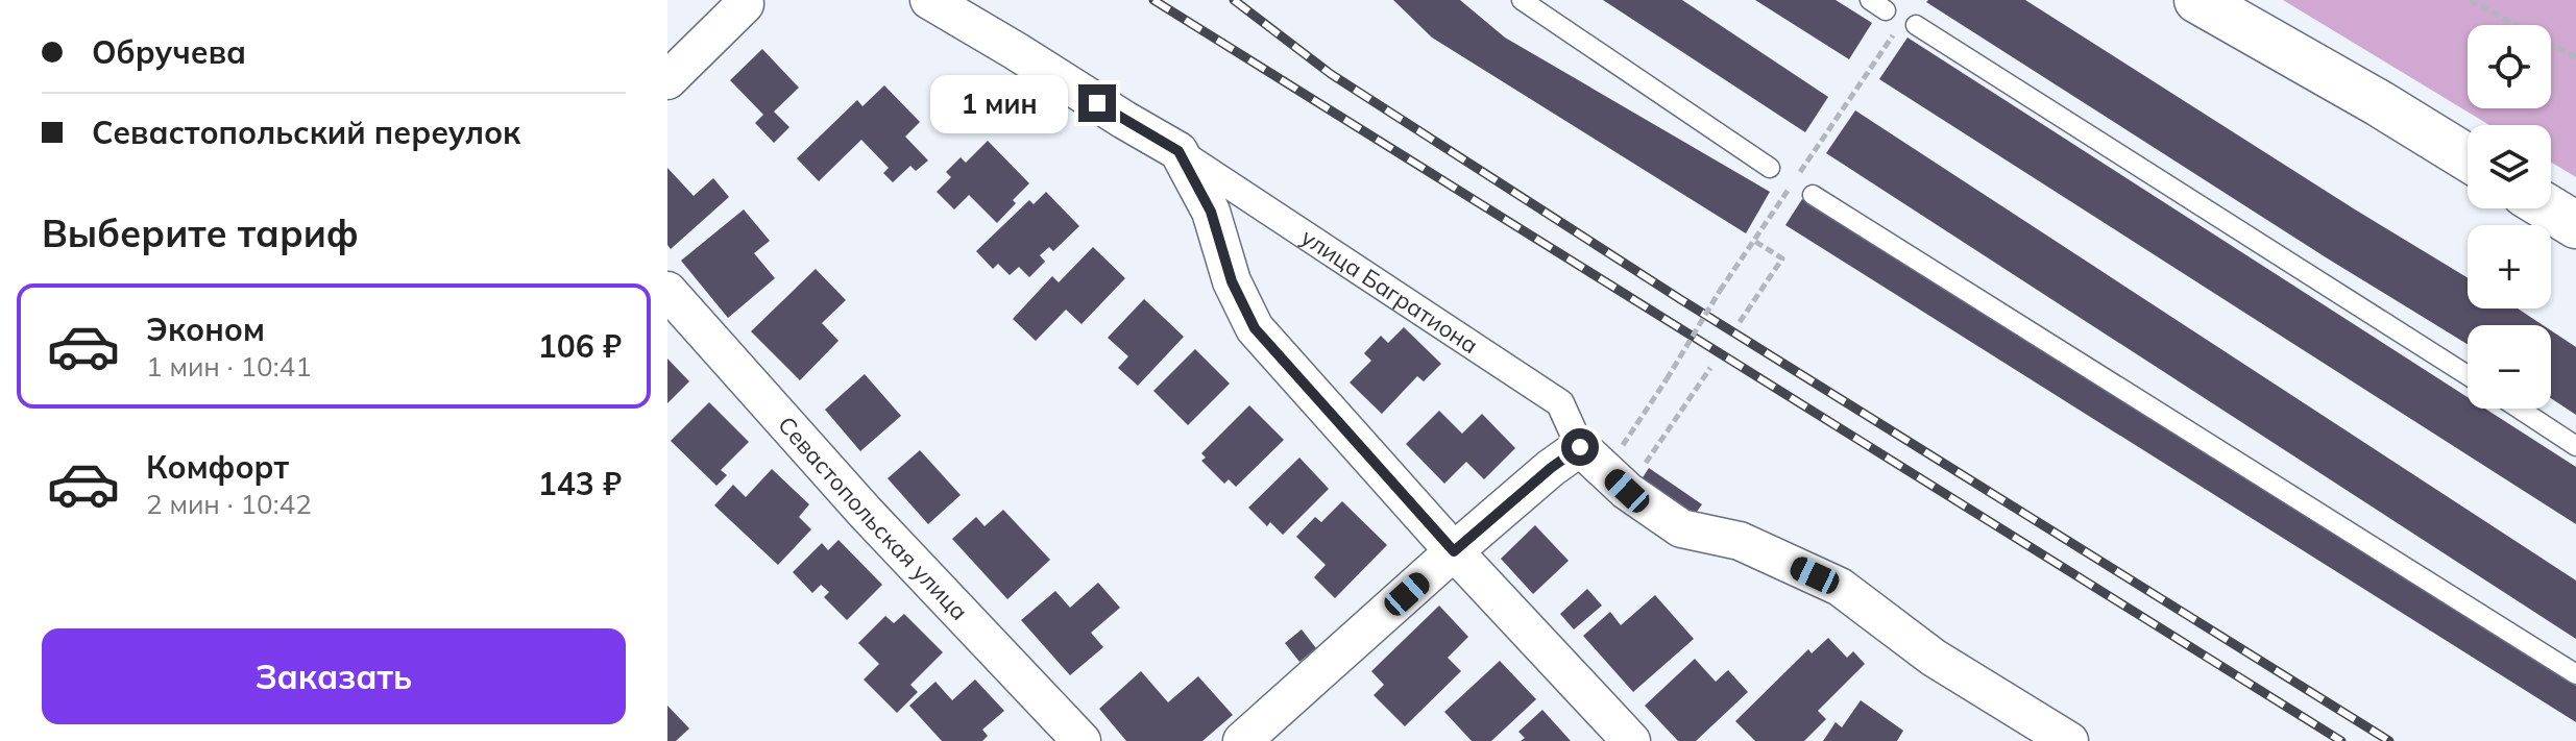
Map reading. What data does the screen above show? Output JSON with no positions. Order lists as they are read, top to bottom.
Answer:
{
  "streets": {
    "street": ["улица Багратиона", "Севастопольская улица"]
  },
  "page": {
    "banner": ["Обручева", "Севастопольский переулок"],
    "map_buttons": ["+", "−"],
    "bubble": "1 мин",
    "heading": "Выберите тариф",
    "list": [
      {
        "name": "Эконом",
        "note": "1 мин · 10:41",
        "value": "106 ₽"
      },
      {
        "name": "Комфорт",
        "note": "2 мин · 10:42",
        "value": "143 ₽"
      }
    ],
    "buttons": "Заказать"
  }
}
